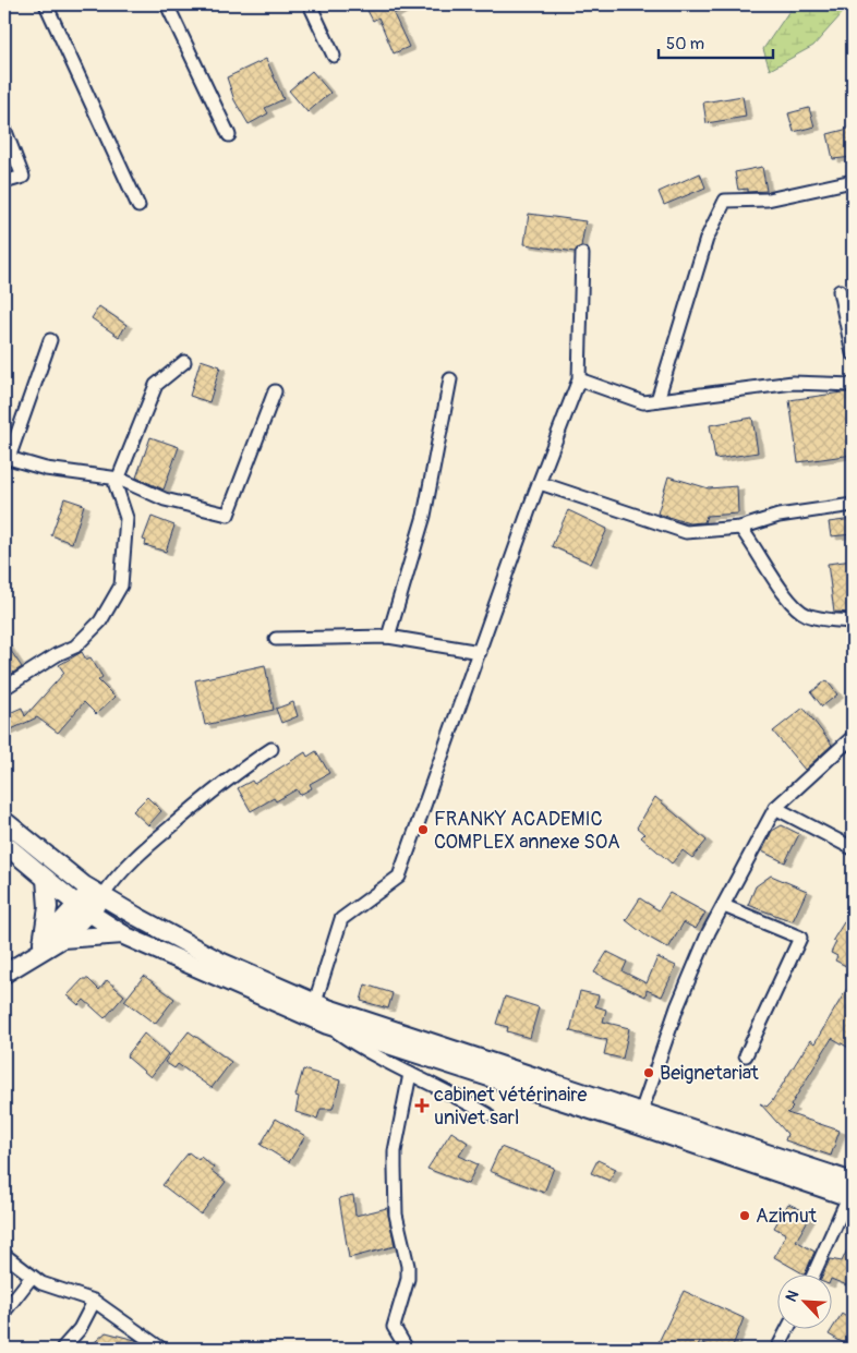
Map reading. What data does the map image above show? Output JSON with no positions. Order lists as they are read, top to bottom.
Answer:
{
  "places": {
    "other": ["FRANKY ACADEMIC COMPLEX annexe SOA", "Beignetariat", "Azimut"],
    "health": ["cabinet vétérinaire univet sarl"]
  },
  "scale_bar": "50 m",
  "north": "top left"
}
